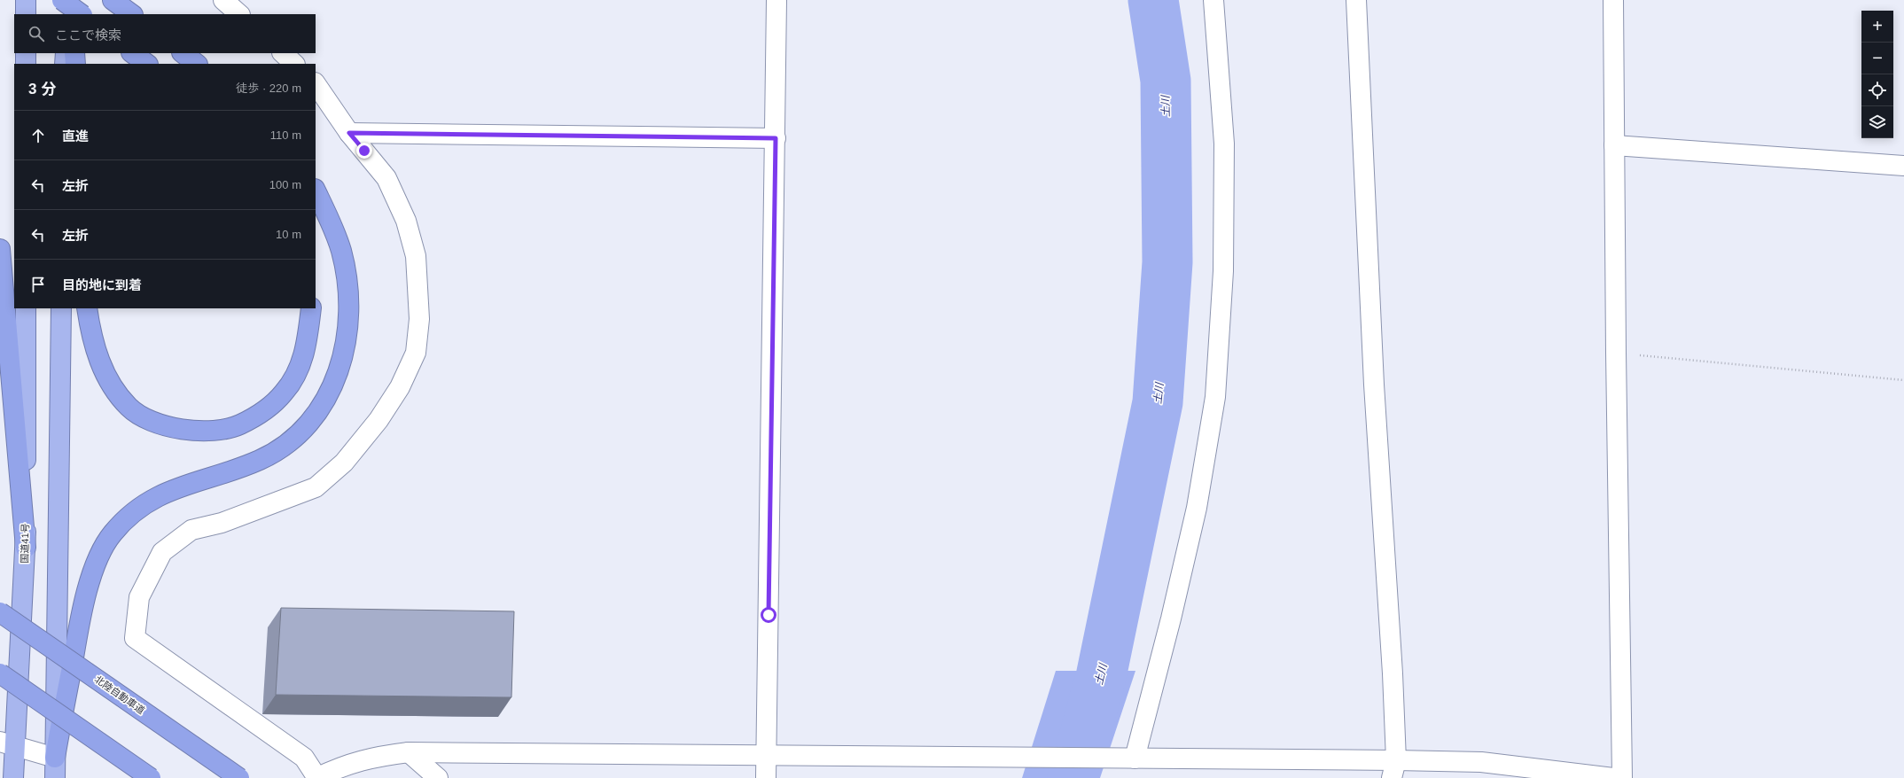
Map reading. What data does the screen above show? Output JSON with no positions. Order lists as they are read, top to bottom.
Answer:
{
  "streets": {
    "highway": ["国道41号", "北陸自動車道"]
  },
  "water": ["土川"],
  "page": {
    "map_buttons": ["+", "−"],
    "search": "ここで検索",
    "heading": ["3 分", "徒歩 · 220 m"],
    "list": [
      ["直進", "110 m"],
      ["左折", "100 m"],
      ["左折", "10 m"],
      "目的地に到着"
    ]
  }
}
